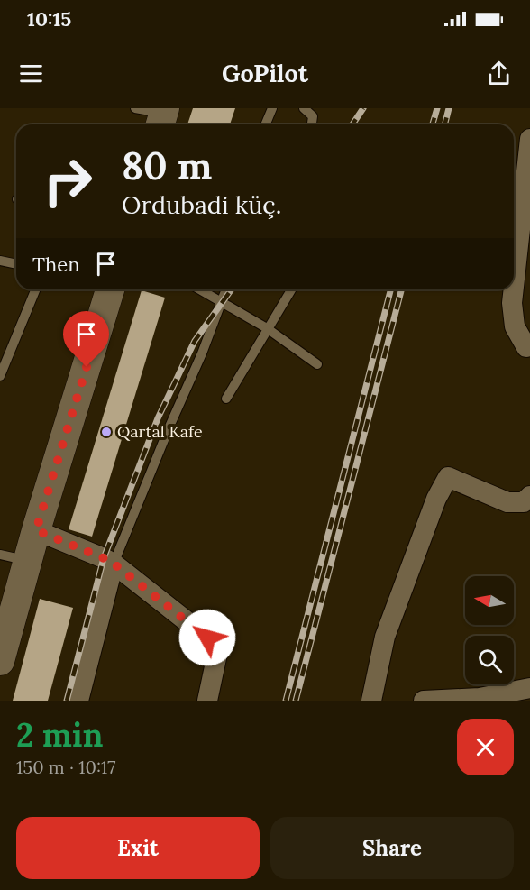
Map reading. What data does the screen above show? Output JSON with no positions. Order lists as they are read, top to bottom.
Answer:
{
  "places": ["Qartal Kafe"],
  "north": "left",
  "page": {
    "status": "10:15",
    "header": "GoPilot",
    "turn": ["80 m", "Ordubadi küç."],
    "then": "Then",
    "heading": ["2 min", "150 m · 10:17"],
    "buttons": ["Exit", "Share"]
  }
}
